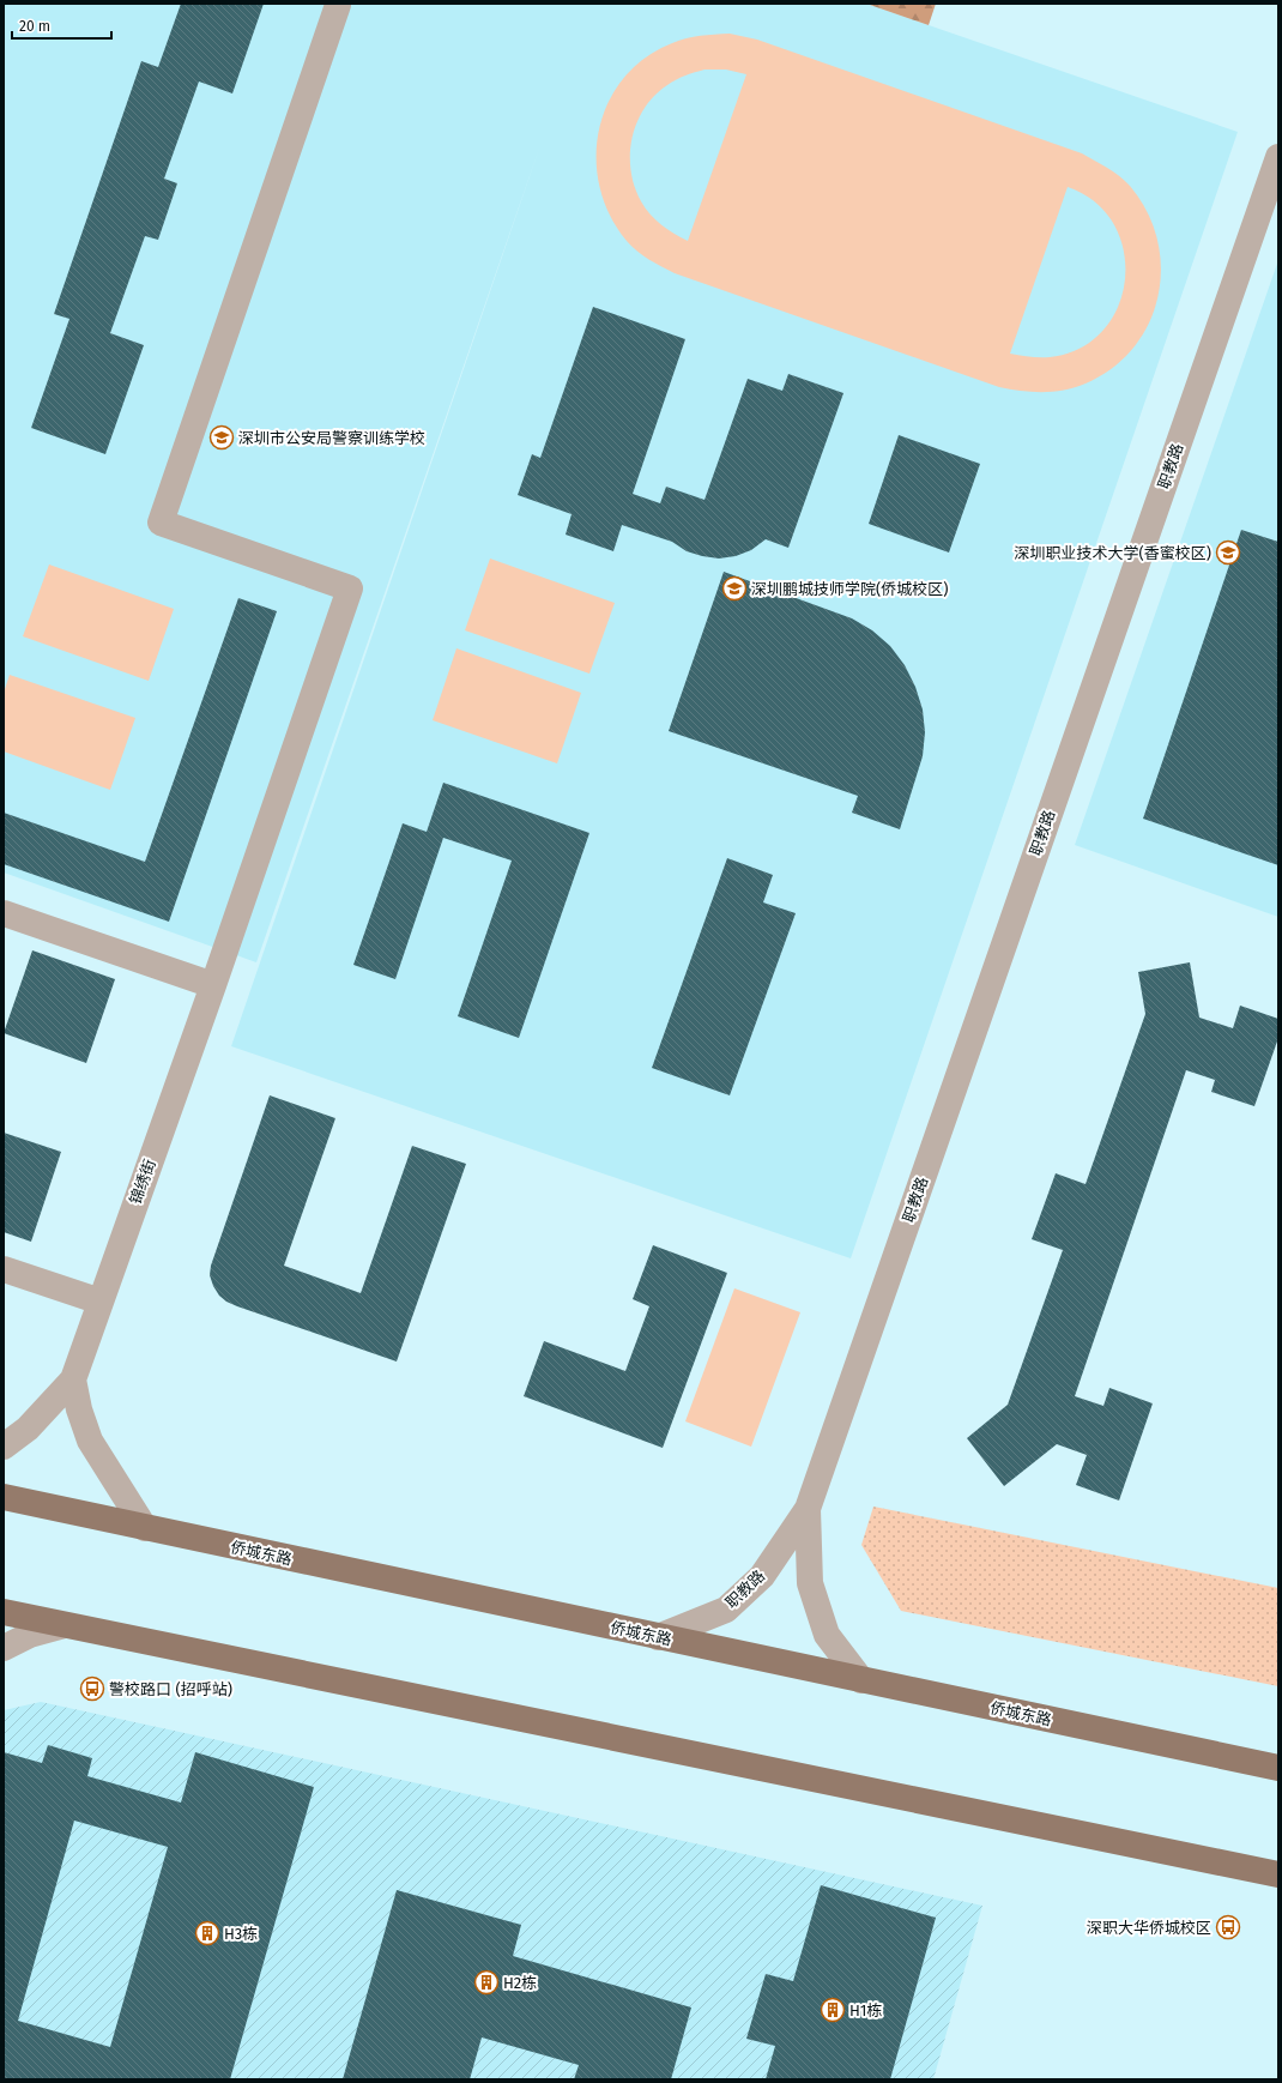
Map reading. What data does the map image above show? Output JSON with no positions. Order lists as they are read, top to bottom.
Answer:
{
  "streets": {
    "main road": ["侨城东路"],
    "street": ["职教路", "锦绣街"]
  },
  "crossings": [
    ["职教路", "侨城东路"]
  ],
  "places": {
    "school or university": ["深圳市公安局警察训练学校", "深圳职业技术大学(香蜜校区)", "深圳鹏城技师学院(侨城校区)"],
    "bus stop": ["警校路口 (招呼站)", "深职大华侨城校区"],
    "building": ["H3栋", "H2栋", "H1栋"]
  },
  "scale_bar": "20 m"
}
